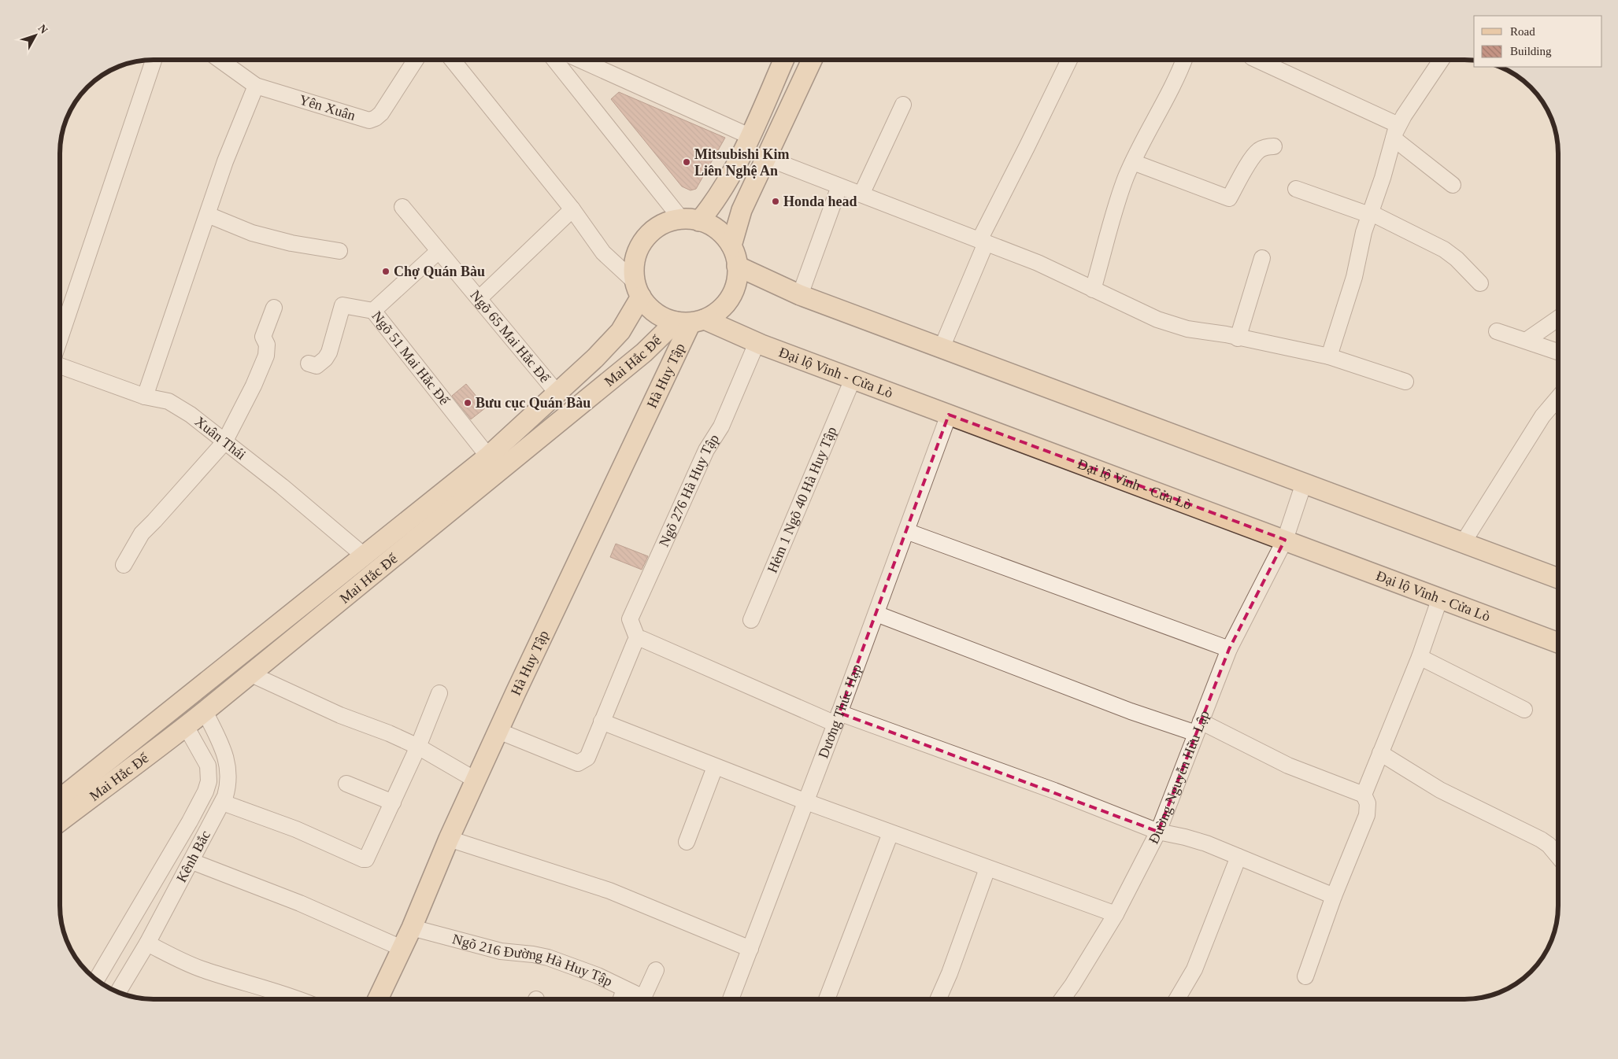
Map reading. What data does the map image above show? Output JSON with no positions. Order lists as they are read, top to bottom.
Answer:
{
  "streets": {
    "main road": ["Mai Hắc Đế", "Đại lộ Vinh - Cửa Lò", "Hà Huy Tập"],
    "street": [
      "Yên Xuân",
      "Ngõ 65 Mai Hắc Đế",
      "Ngõ 51 Mai Hắc Đế",
      "Xuân Thái",
      "Ngõ 276 Hà Huy Tập",
      "Hẻm 1 Ngõ 40 Hà Huy Tập",
      "Dương Thúc Hạp",
      "Đường Nguyễn Hữu Lập",
      "Kênh Bắc",
      "Ngõ 216 Đường Hà Huy Tập"
    ]
  },
  "crossings": [
    ["Ngõ 65 Mai Hắc Đế", "Ngõ 51 Mai Hắc Đế"],
    ["Ngõ 65 Mai Hắc Đế", "Mai Hắc Đế"],
    ["Ngõ 51 Mai Hắc Đế", "Mai Hắc Đế"],
    ["Mai Hắc Đế", "Đại lộ Vinh - Cửa Lò"],
    ["Mai Hắc Đế", "Hà Huy Tập"],
    ["Mai Hắc Đế", "Xuân Thái"],
    ["Mai Hắc Đế", "Kênh Bắc"],
    ["Đại lộ Vinh - Cửa Lò", "Hà Huy Tập"],
    ["Đại lộ Vinh - Cửa Lò", "Ngõ 276 Hà Huy Tập"],
    ["Đại lộ Vinh - Cửa Lò", "Hẻm 1 Ngõ 40 Hà Huy Tập"],
    ["Đại lộ Vinh - Cửa Lò", "Dương Thúc Hạp"],
    ["Đại lộ Vinh - Cửa Lò", "Đường Nguyễn Hữu Lập"],
    ["Hà Huy Tập", "Ngõ 216 Đường Hà Huy Tập"]
  ],
  "places": [
    "Mitsubishi Kim Liên Nghệ An",
    "Honda head",
    "Chợ Quán Bàu",
    "Bưu cục Quán Bàu"
  ],
  "legend": ["Road", "Building"],
  "north": "top right"
}
